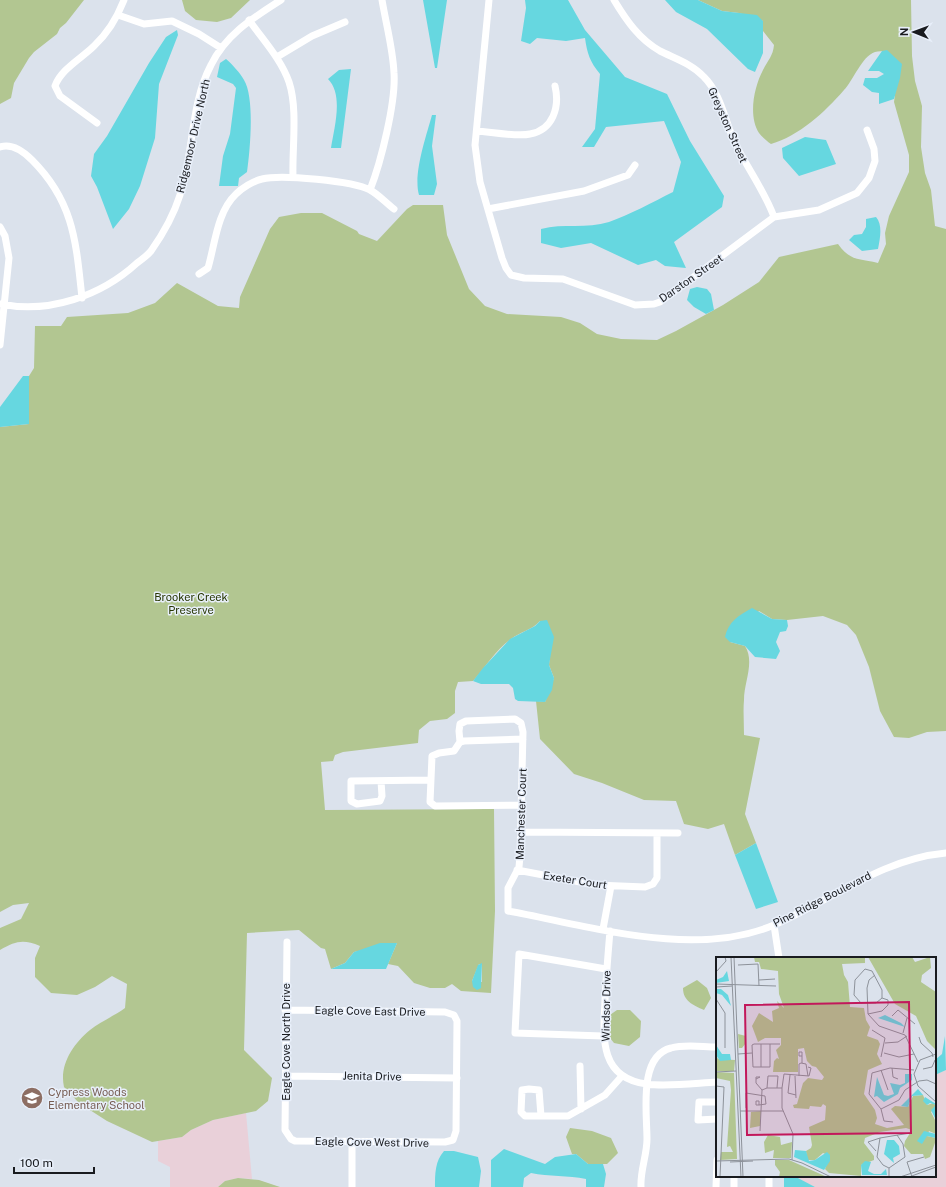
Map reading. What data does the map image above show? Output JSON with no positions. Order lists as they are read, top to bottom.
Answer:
{
  "streets": {
    "street": [
      "Greyston Street",
      "Ridgemoor Drive North",
      "Darston Street",
      "Manchester Court",
      "Exeter Court",
      "Pine Ridge Boulevard",
      "Windsor Drive",
      "Eagle Cove East Drive",
      "Eagle Cove North Drive",
      "Jenita Drive",
      "Eagle Cove West Drive"
    ]
  },
  "crossings": [
    ["Greyston Street", "Darston Street"],
    ["Manchester Court", "Exeter Court"],
    ["Manchester Court", "Pine Ridge Boulevard"],
    ["Exeter Court", "Windsor Drive"],
    ["Pine Ridge Boulevard", "Windsor Drive"],
    ["Eagle Cove East Drive", "Eagle Cove North Drive"],
    ["Eagle Cove East Drive", "Jenita Drive"],
    ["Eagle Cove East Drive", "Eagle Cove West Drive"],
    ["Eagle Cove North Drive", "Jenita Drive"],
    ["Eagle Cove North Drive", "Eagle Cove West Drive"],
    ["Jenita Drive", "Eagle Cove West Drive"]
  ],
  "parks": ["Brooker Creek Preserve"],
  "places": {
    "school or university": ["Cypress Woods Elementary School"]
  },
  "scale_bar": "100 m",
  "north": "left"
}
